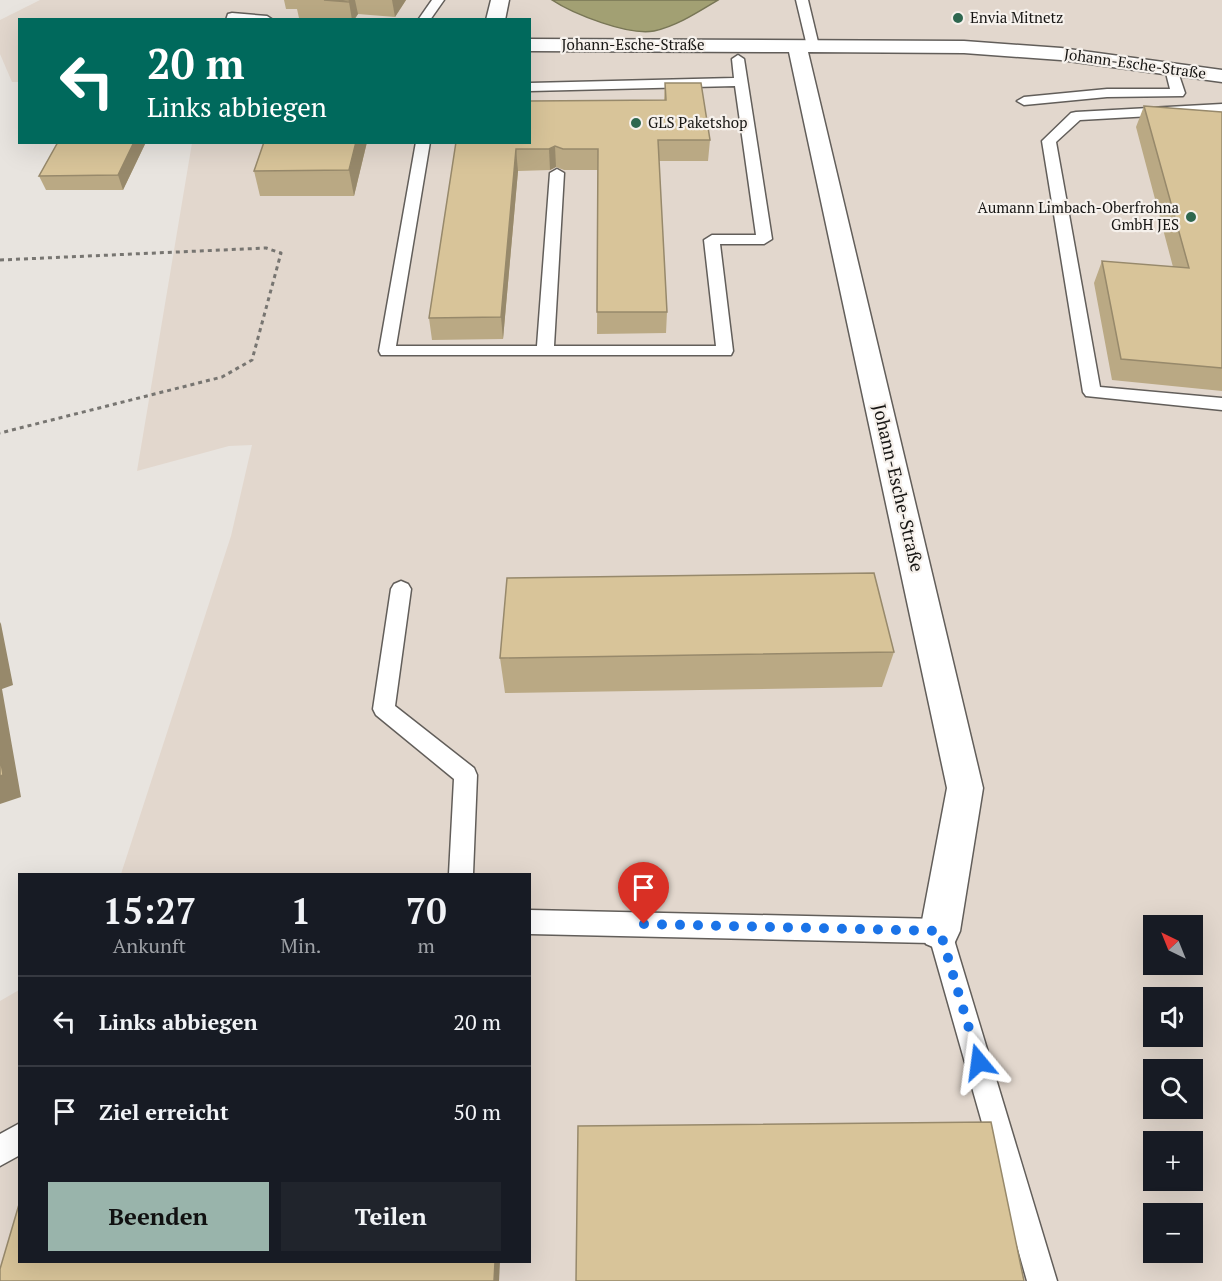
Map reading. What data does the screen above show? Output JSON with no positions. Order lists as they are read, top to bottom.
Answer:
{
  "streets": {
    "street": ["Johann-Esche-Straße"]
  },
  "places": ["Envia Mitnetz", "GLS Paketshop", "Aumann Limbach-Oberfrohna GmbH JES"],
  "north": "top left",
  "page": {
    "turn": ["20 m", "Links abbiegen"],
    "eta": [
      "15:27",
      "Ankunft",
      "1",
      "Min.",
      "70",
      "m"
    ],
    "map_buttons": ["+", "−"],
    "list": [
      {
        "name": "Links abbiegen",
        "value": "20 m"
      },
      {
        "name": "Ziel erreicht",
        "value": "50 m"
      }
    ],
    "buttons": ["Beenden", "Teilen"]
  }
}
